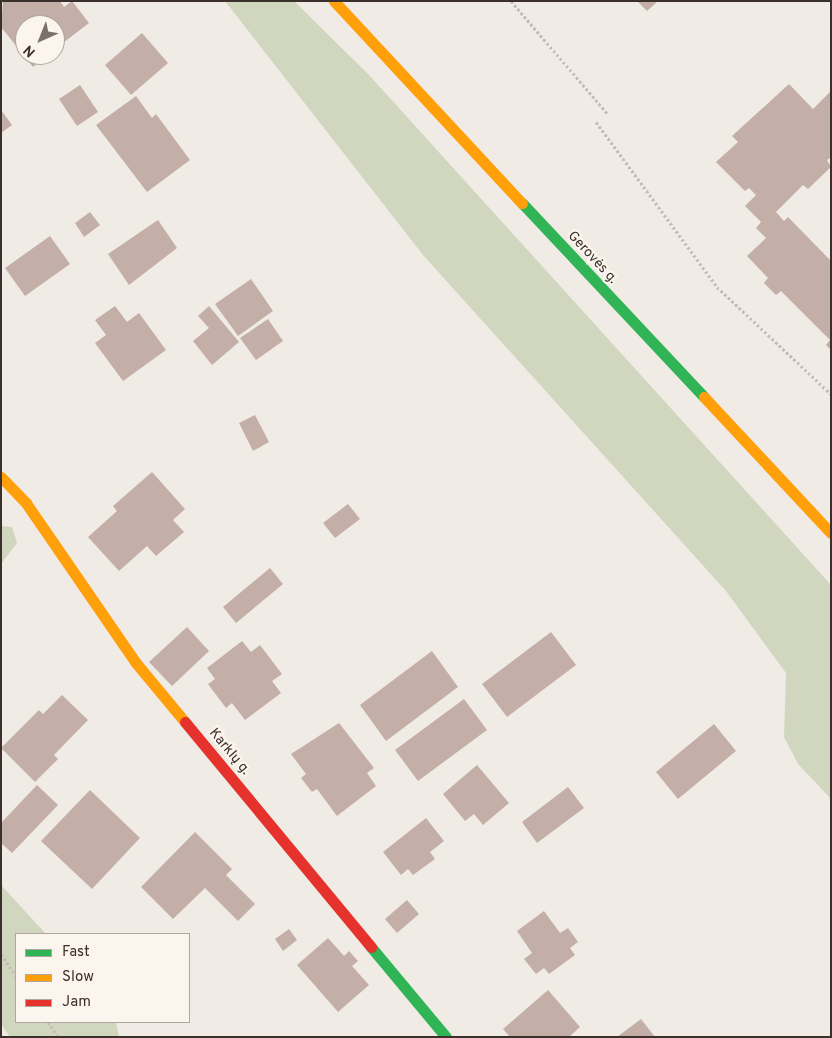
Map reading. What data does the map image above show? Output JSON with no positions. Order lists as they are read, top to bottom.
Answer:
{
  "streets": {
    "street": ["Gerovės g.", "Karklų g."]
  },
  "legend": ["Fast", "Slow", "Jam"],
  "north": "bottom left"
}
